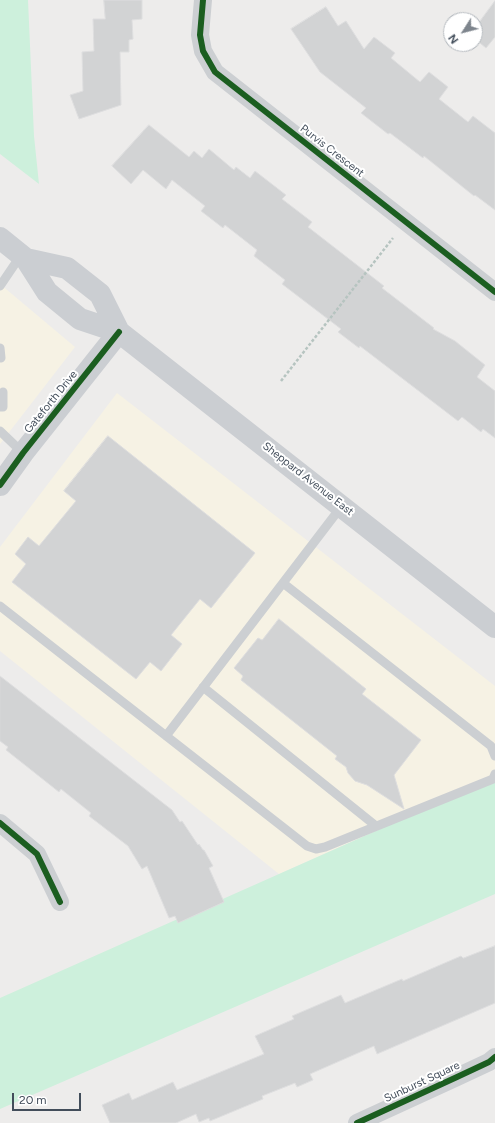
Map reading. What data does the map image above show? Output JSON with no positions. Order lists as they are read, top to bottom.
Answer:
{
  "streets": {
    "main road": ["Gateforth Drive", "Sheppard Avenue East"],
    "street": ["Purvis Crescent", "Sunburst Square"]
  },
  "crossings": [
    ["Gateforth Drive", "Sheppard Avenue East"]
  ],
  "scale_bar": "20 m",
  "north": "bottom left"
}
